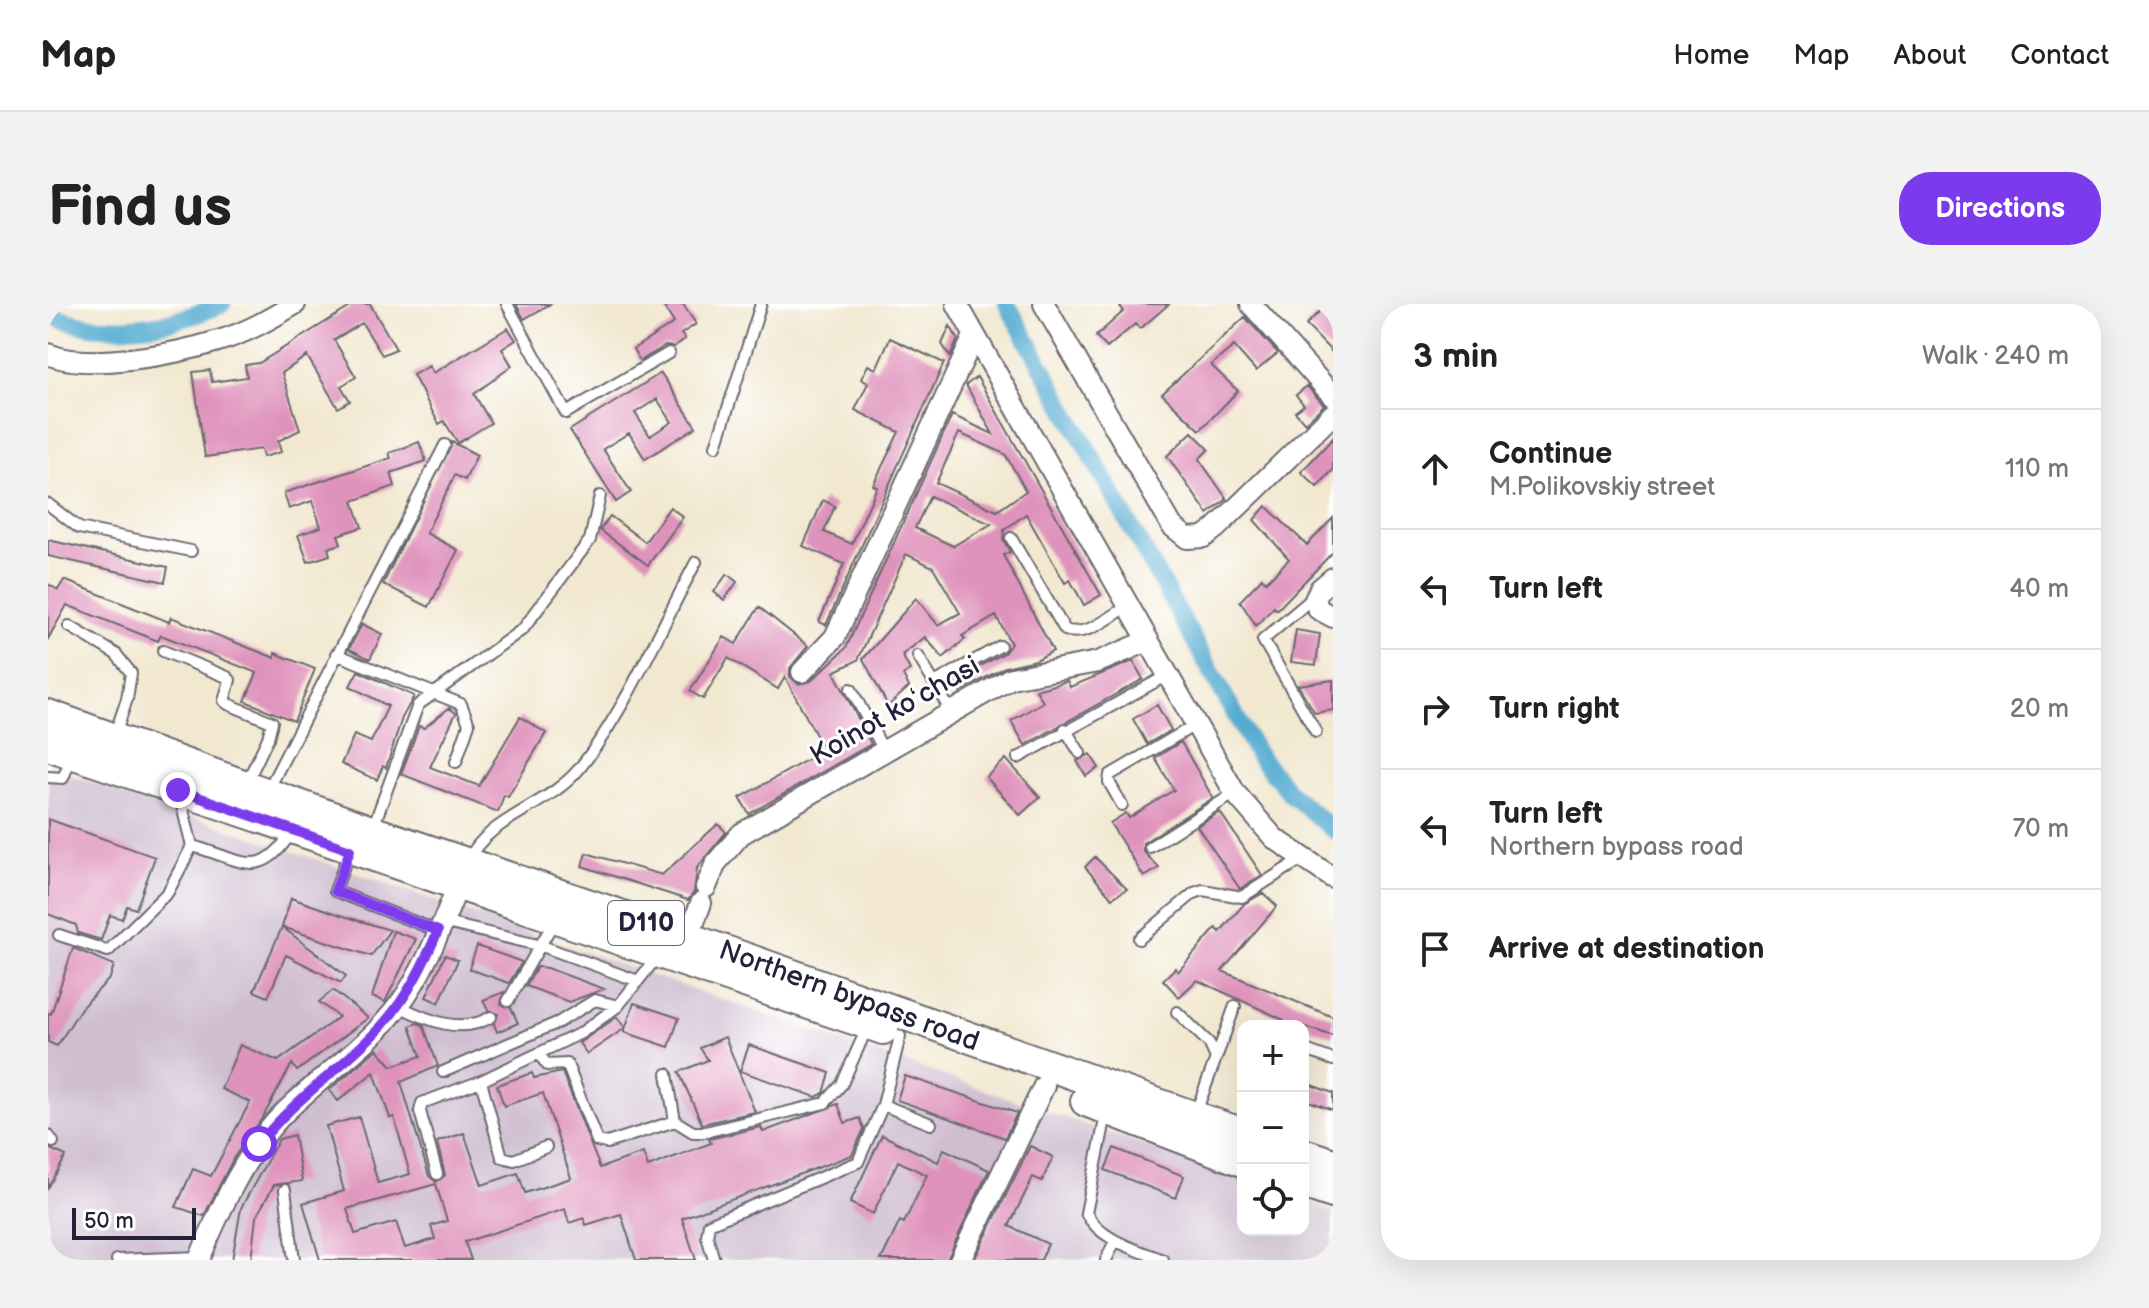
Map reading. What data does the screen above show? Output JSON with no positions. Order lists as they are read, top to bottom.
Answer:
{
  "streets": {
    "main road": ["D110", "Northern bypass road"],
    "street": ["Koinot koʻchasi"]
  },
  "crossings": [
    ["Koinot koʻchasi", "Northern bypass road"]
  ],
  "scale_bar": "50 m",
  "page": {
    "header": "Map",
    "nav": [
      "Home",
      "Map",
      "About",
      "Contact"
    ],
    "buttons": "Directions",
    "title": "Find us",
    "heading": ["3 min", "Walk · 240 m"],
    "list": [
      ["Continue", "M.Polikovskiy street", "110 m"],
      ["Turn left", "40 m"],
      ["Turn right", "20 m"],
      ["Turn left", "Northern bypass road", "70 m"],
      "Arrive at destination"
    ],
    "map_buttons": ["+", "−"],
    "scale": "50 m"
  }
}
